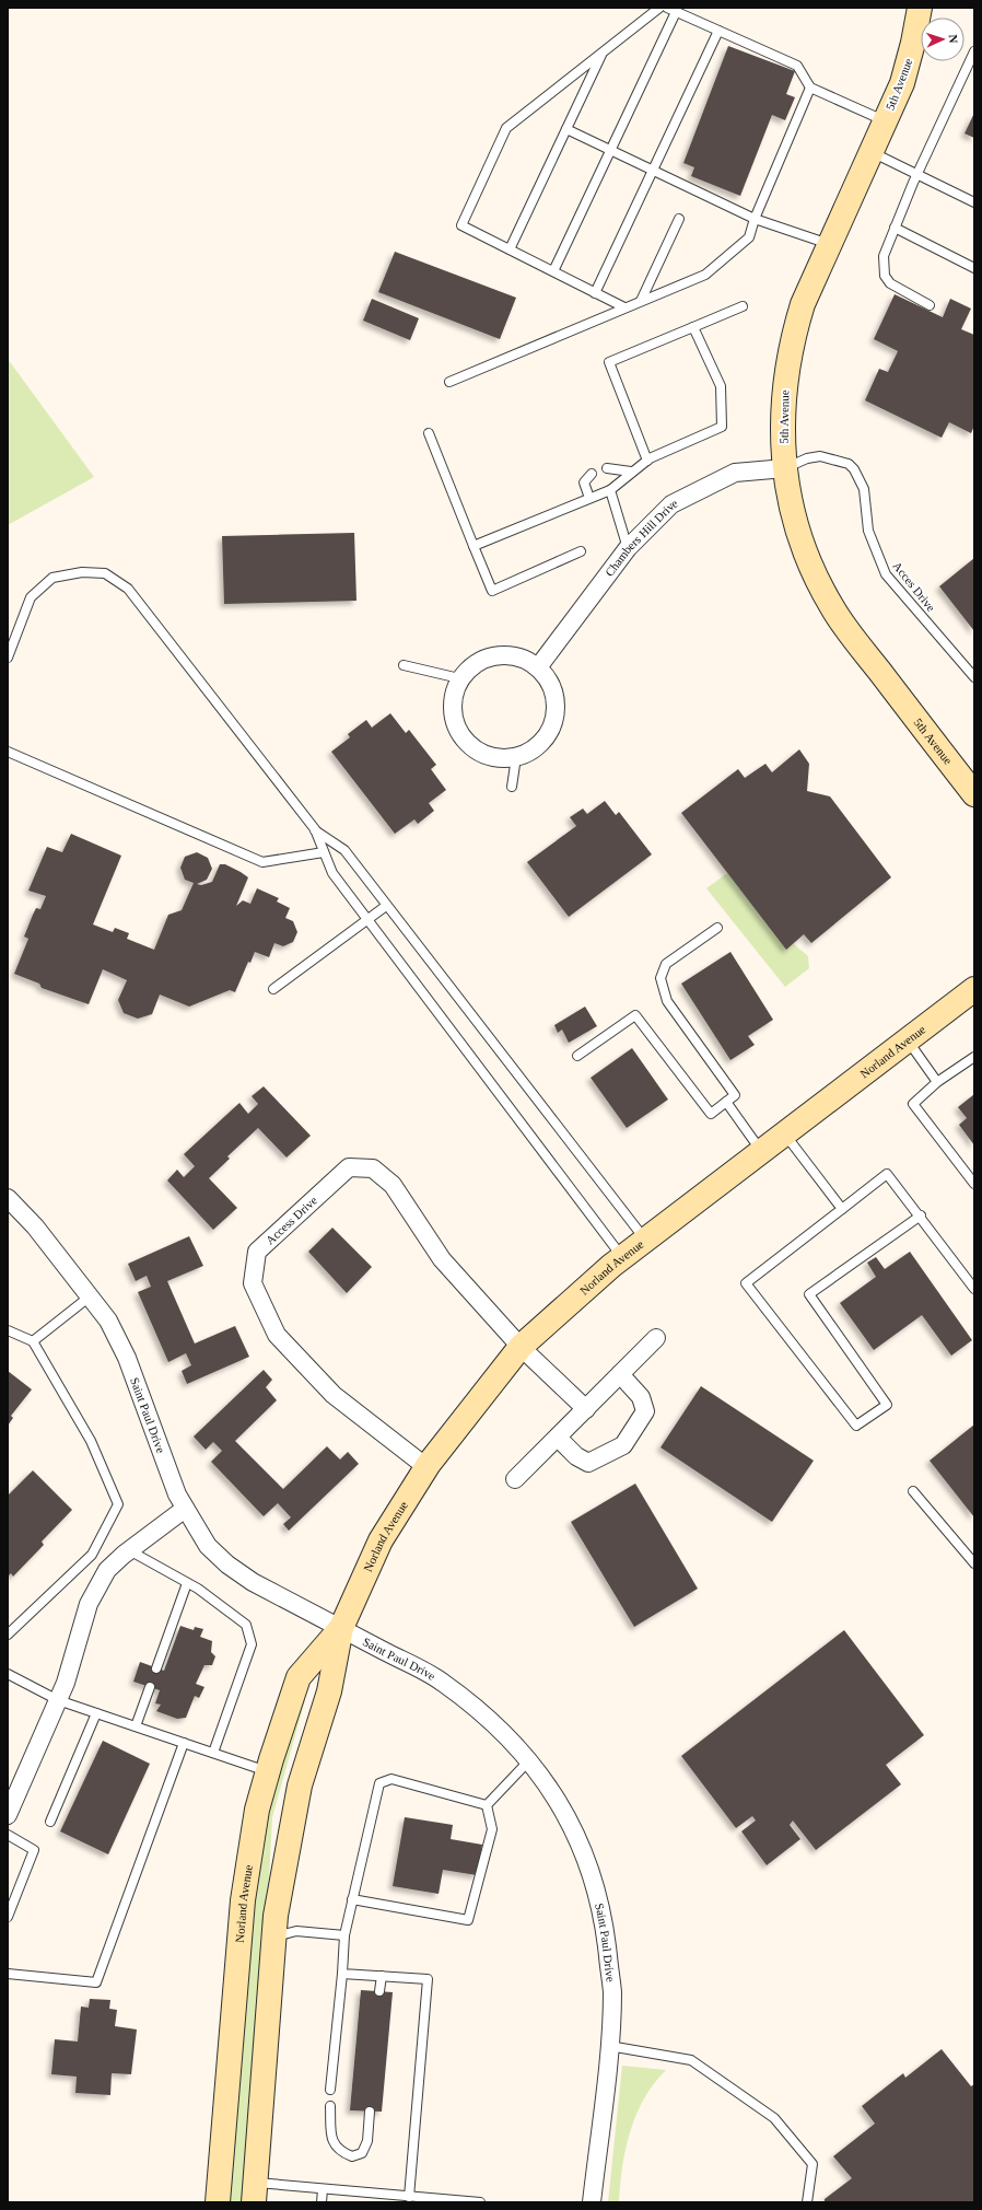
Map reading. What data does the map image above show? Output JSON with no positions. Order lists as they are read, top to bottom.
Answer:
{
  "streets": {
    "main road": ["5th Avenue", "Norland Avenue"],
    "street": ["Chambers Hill Drive", "Access Drive", "Saint Paul Drive"],
    "lane": ["Acces Drive"]
  },
  "crossings": [
    ["5th Avenue", "Chambers Hill Drive"],
    ["5th Avenue", "Acces Drive"],
    ["Chambers Hill Drive", "Acces Drive"],
    ["Norland Avenue", "Access Drive"],
    ["Norland Avenue", "Saint Paul Drive"]
  ],
  "north": "right"
}
